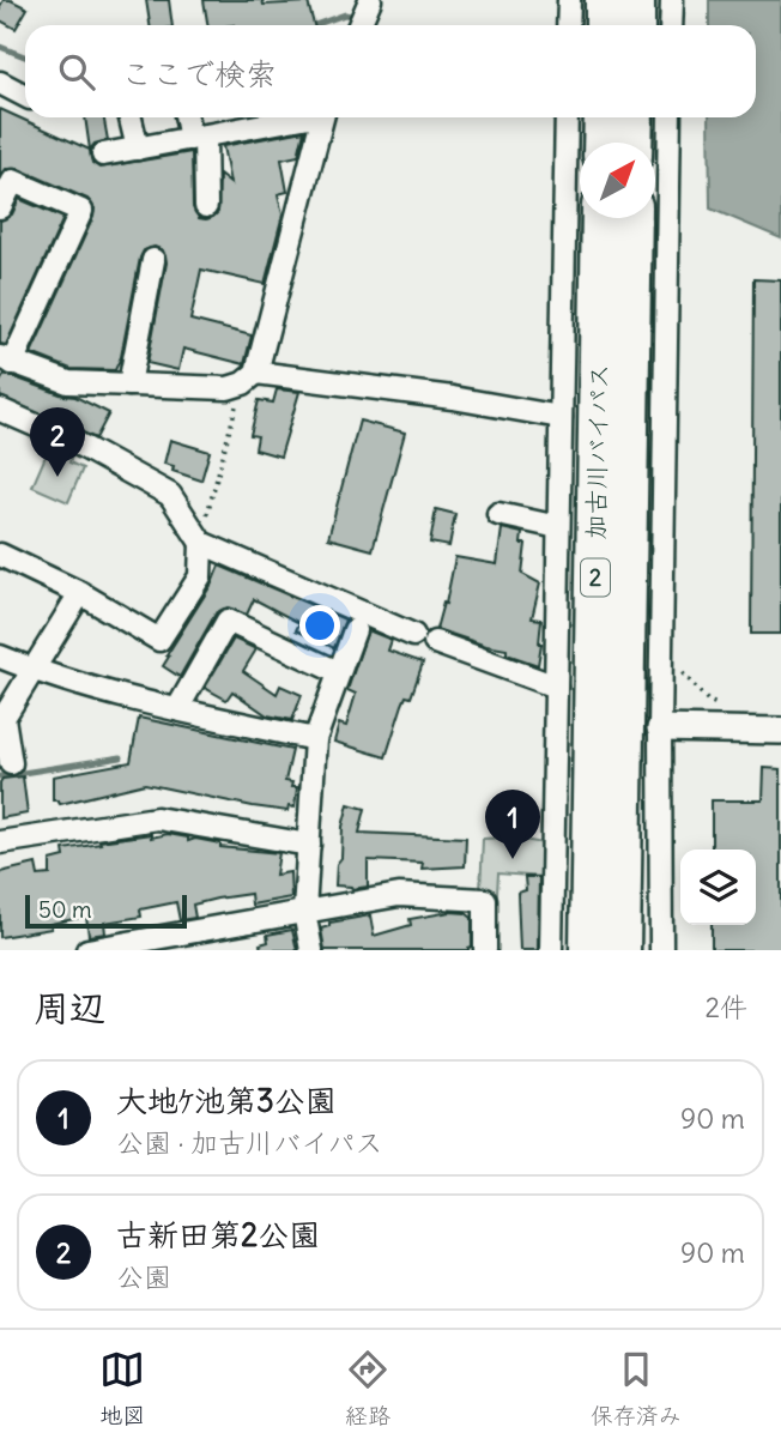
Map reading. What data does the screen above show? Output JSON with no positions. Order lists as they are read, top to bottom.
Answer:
{
  "streets": {
    "highway": ["加古川バイパス", "2"]
  },
  "scale_bar": "50 m",
  "north": "top right",
  "page": {
    "search": "ここで検索",
    "pins": ["2", "1"],
    "scale": "50 m",
    "heading": ["周辺", "2件"],
    "list": [
      {
        "mark": "1",
        "name": "大地ｹ池第3公園",
        "note": "公園 · 加古川バイパス",
        "value": "90 m"
      },
      {
        "mark": "2",
        "name": "古新田第2公園",
        "note": "公園",
        "value": "90 m"
      }
    ],
    "nav": ["地図", "経路", "保存済み"]
  }
}
